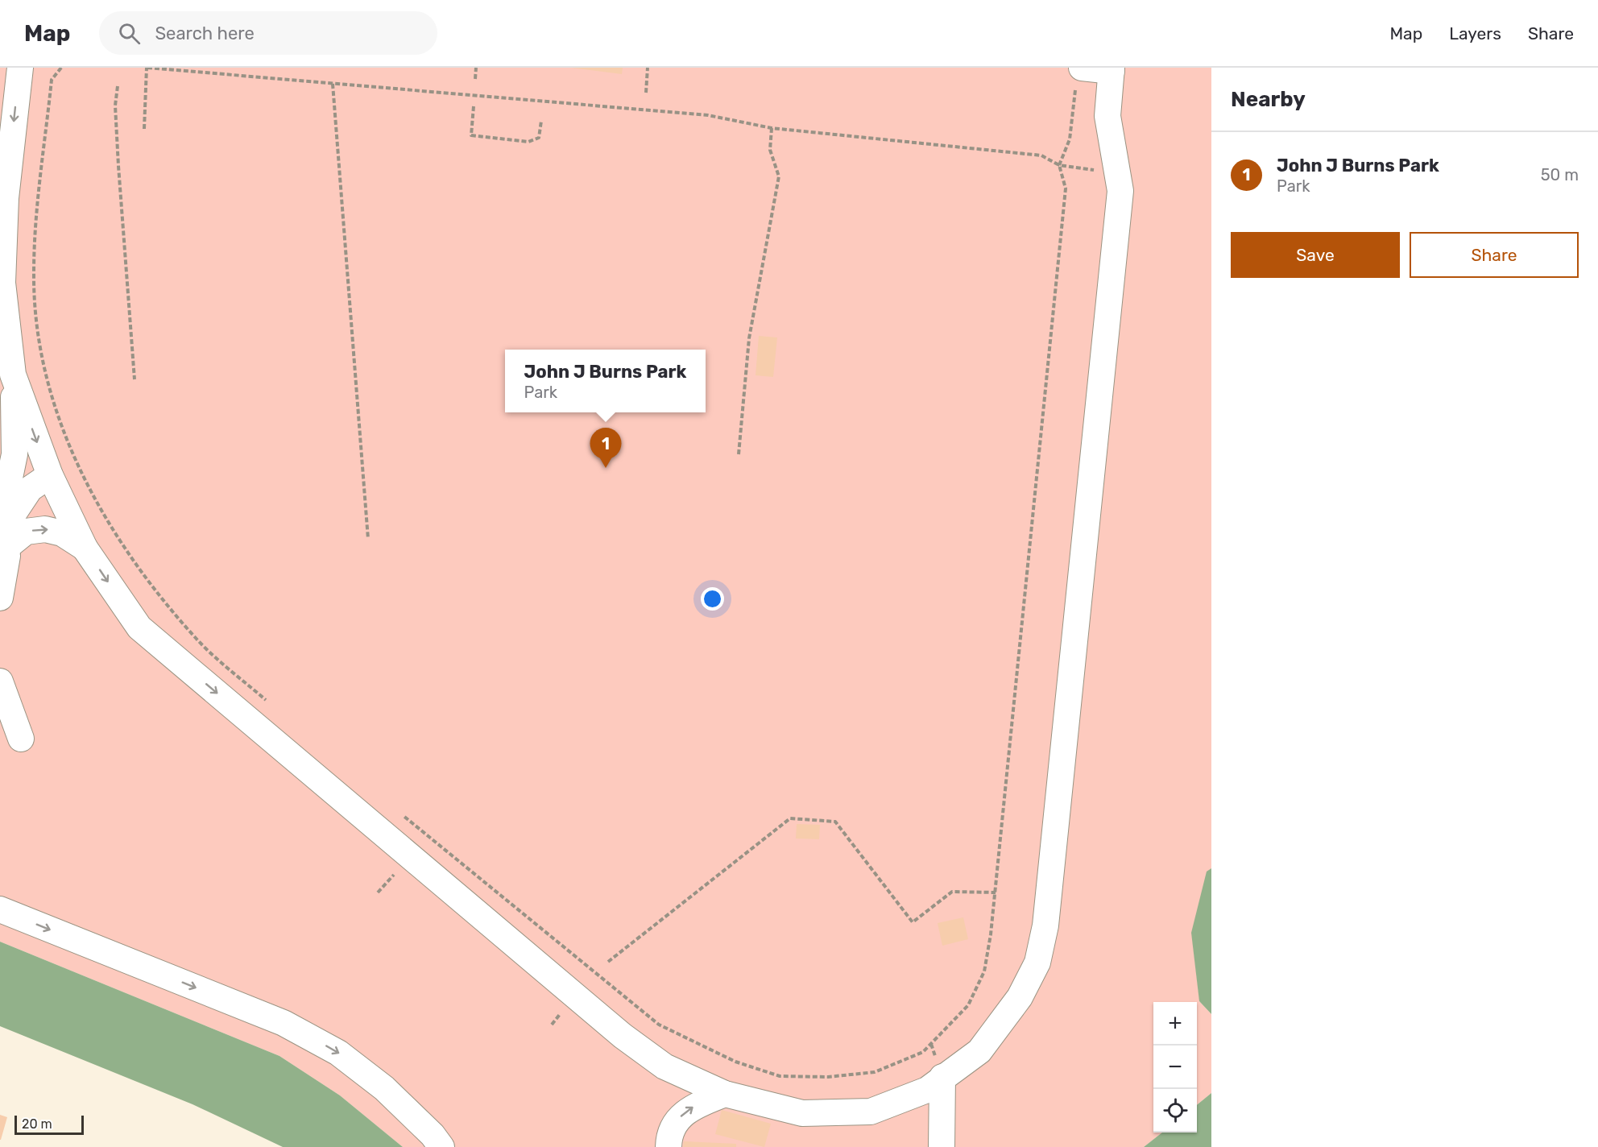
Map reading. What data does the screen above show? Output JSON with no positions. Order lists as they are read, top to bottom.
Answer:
{
  "scale_bar": "20 m",
  "page": {
    "header": "Map",
    "search": "Search here",
    "nav": ["Map", "Layers", "Share"],
    "heading": "Nearby",
    "list": [
      {
        "mark": "1",
        "name": "John J Burns Park",
        "note": "Park",
        "value": "50 m"
      }
    ],
    "buttons": ["Save", "Share"],
    "popup": ["John J Burns Park", "Park"],
    "pins": "1",
    "map_buttons": ["+", "−"],
    "scale": "20 m"
  }
}
